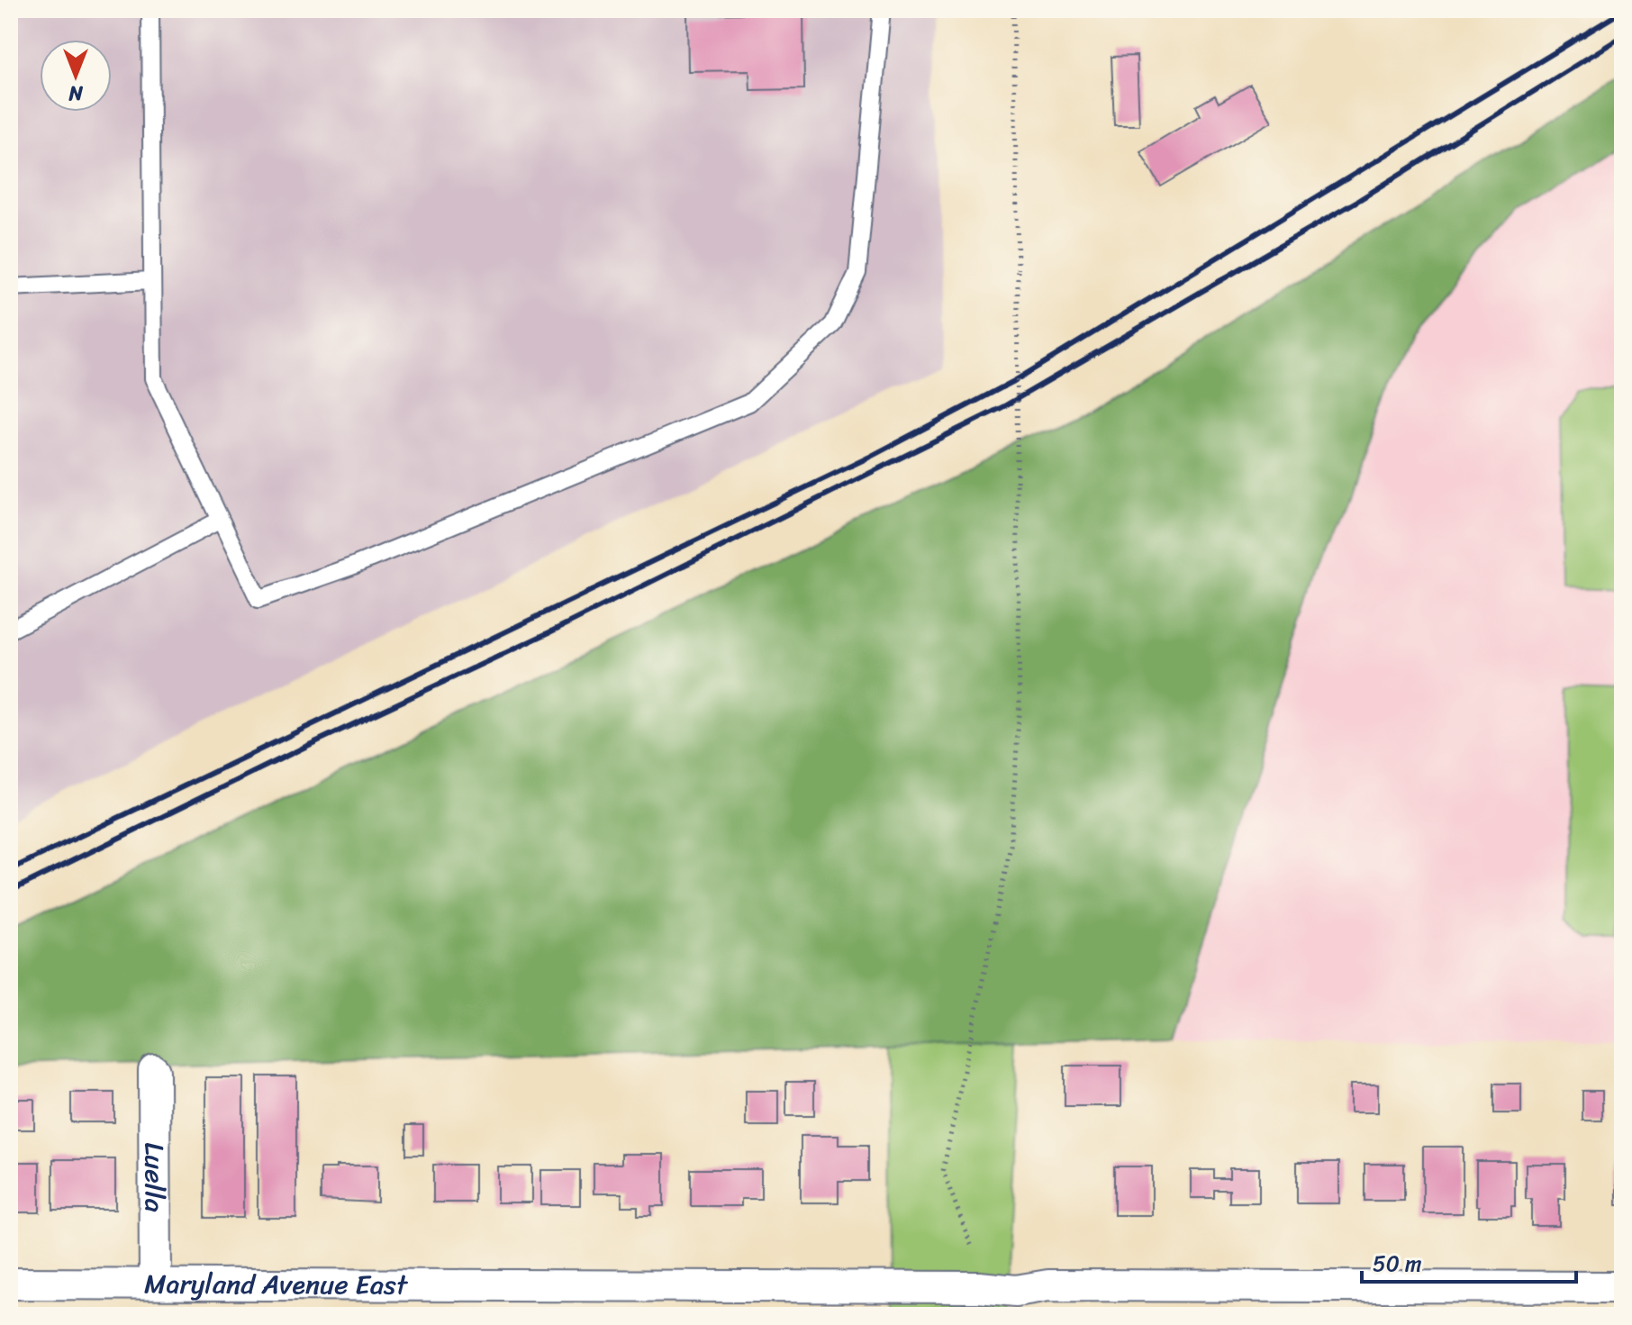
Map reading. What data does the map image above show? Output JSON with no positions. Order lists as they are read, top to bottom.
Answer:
{
  "streets": {
    "street": ["Luella", "Maryland Avenue East"]
  },
  "crossings": [
    ["Luella", "Maryland Avenue East"]
  ],
  "scale_bar": "50 m",
  "north": "bottom"
}
